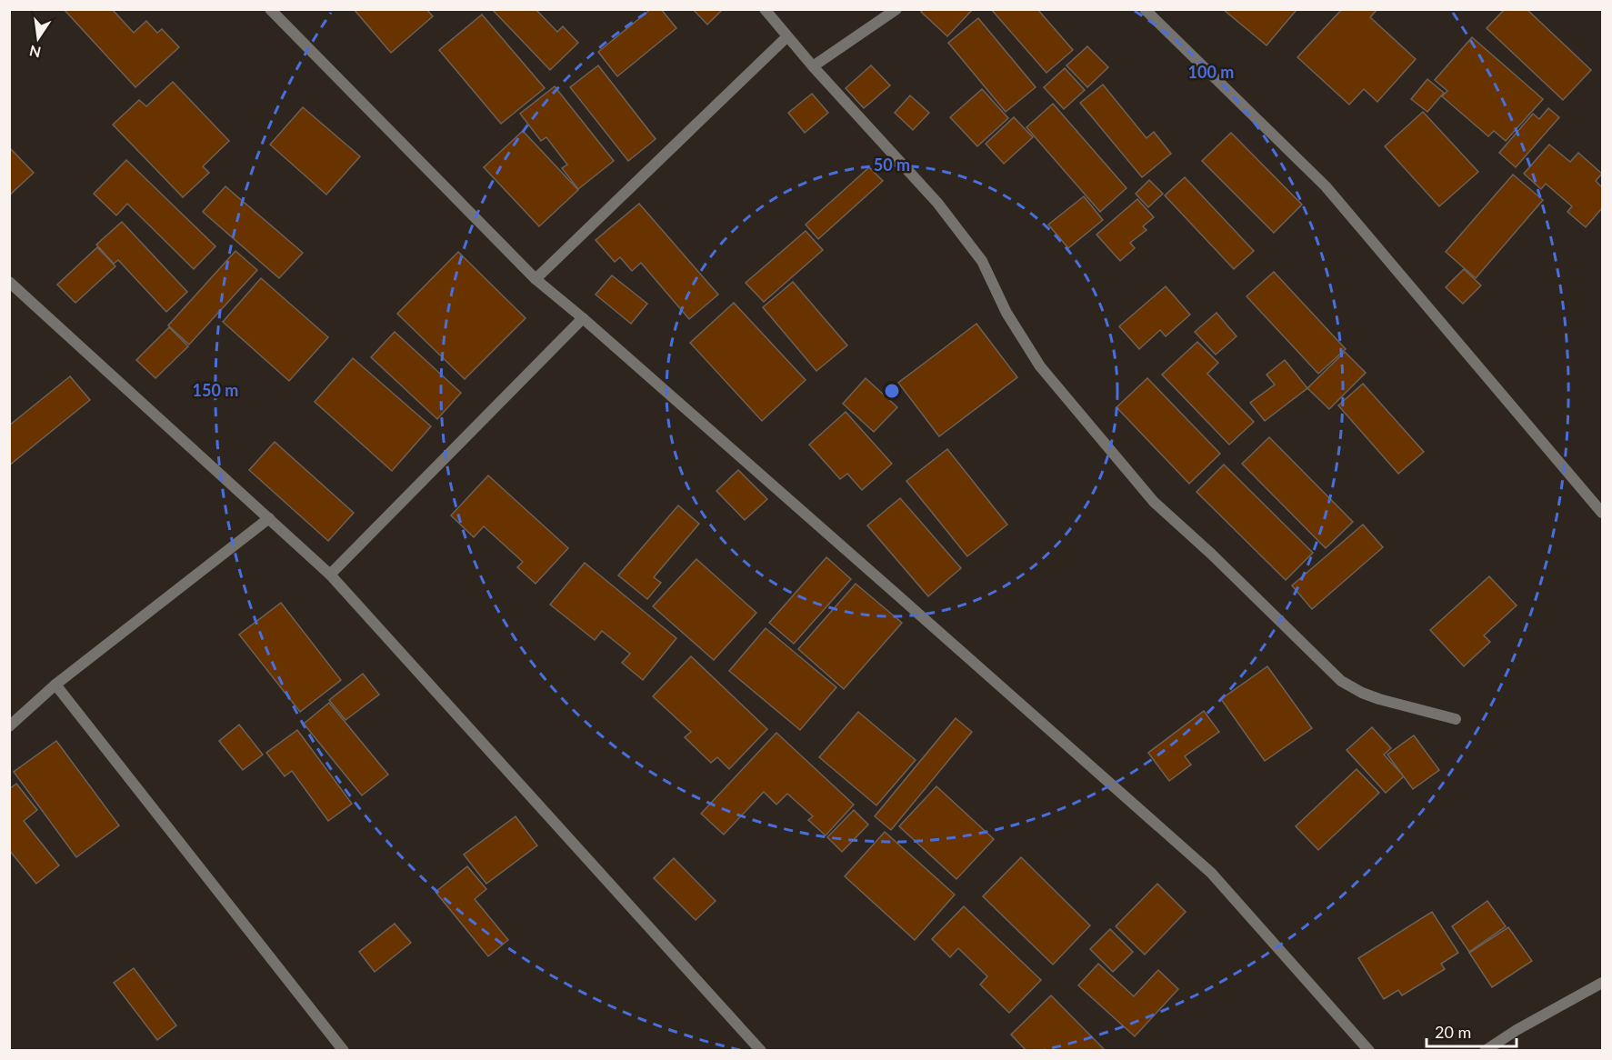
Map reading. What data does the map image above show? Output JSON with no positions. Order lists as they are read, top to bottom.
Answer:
{
  "scale_bar": "20 m",
  "north": "bottom",
  "rings": ["100 m", "50 m", "150 m"]
}
